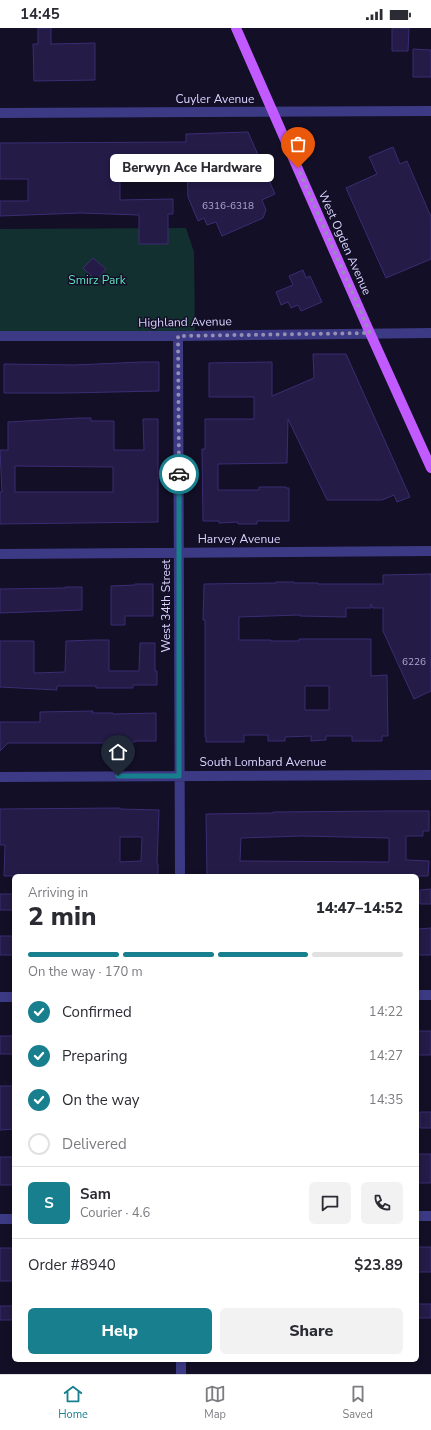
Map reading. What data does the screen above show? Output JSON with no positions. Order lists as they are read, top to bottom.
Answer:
{
  "streets": {
    "main road": ["West Ogden Avenue"],
    "street": [
      "Cuyler Avenue",
      "Highland Avenue",
      "Harvey Avenue",
      "West 34th Street",
      "South Lombard Avenue"
    ]
  },
  "crossings": [
    ["Cuyler Avenue", "West Ogden Avenue"],
    ["West Ogden Avenue", "Highland Avenue"],
    ["Highland Avenue", "West 34th Street"],
    ["Harvey Avenue", "West 34th Street"],
    ["West 34th Street", "South Lombard Avenue"]
  ],
  "parks": ["Smirz Park"],
  "places": ["Berwyn Ace Hardware"],
  "house_numbers": ["6316-6318", "6226"],
  "page": {
    "status": "14:45",
    "bubble": "Berwyn Ace Hardware",
    "heading": ["2 min", "Arriving in", "14:47–14:52"],
    "panel": [
      "Sam",
      "Courier · 4.6",
      "Order #8940",
      "$23.89"
    ],
    "bar": "On the way · 170 m",
    "list": [
      ["Confirmed", "14:22"],
      ["Preparing", "14:27"],
      ["On the way", "14:35"],
      "Delivered"
    ],
    "round": "S",
    "buttons": ["Help", "Share"],
    "tabs": ["Home", "Map", "Saved"]
  }
}
